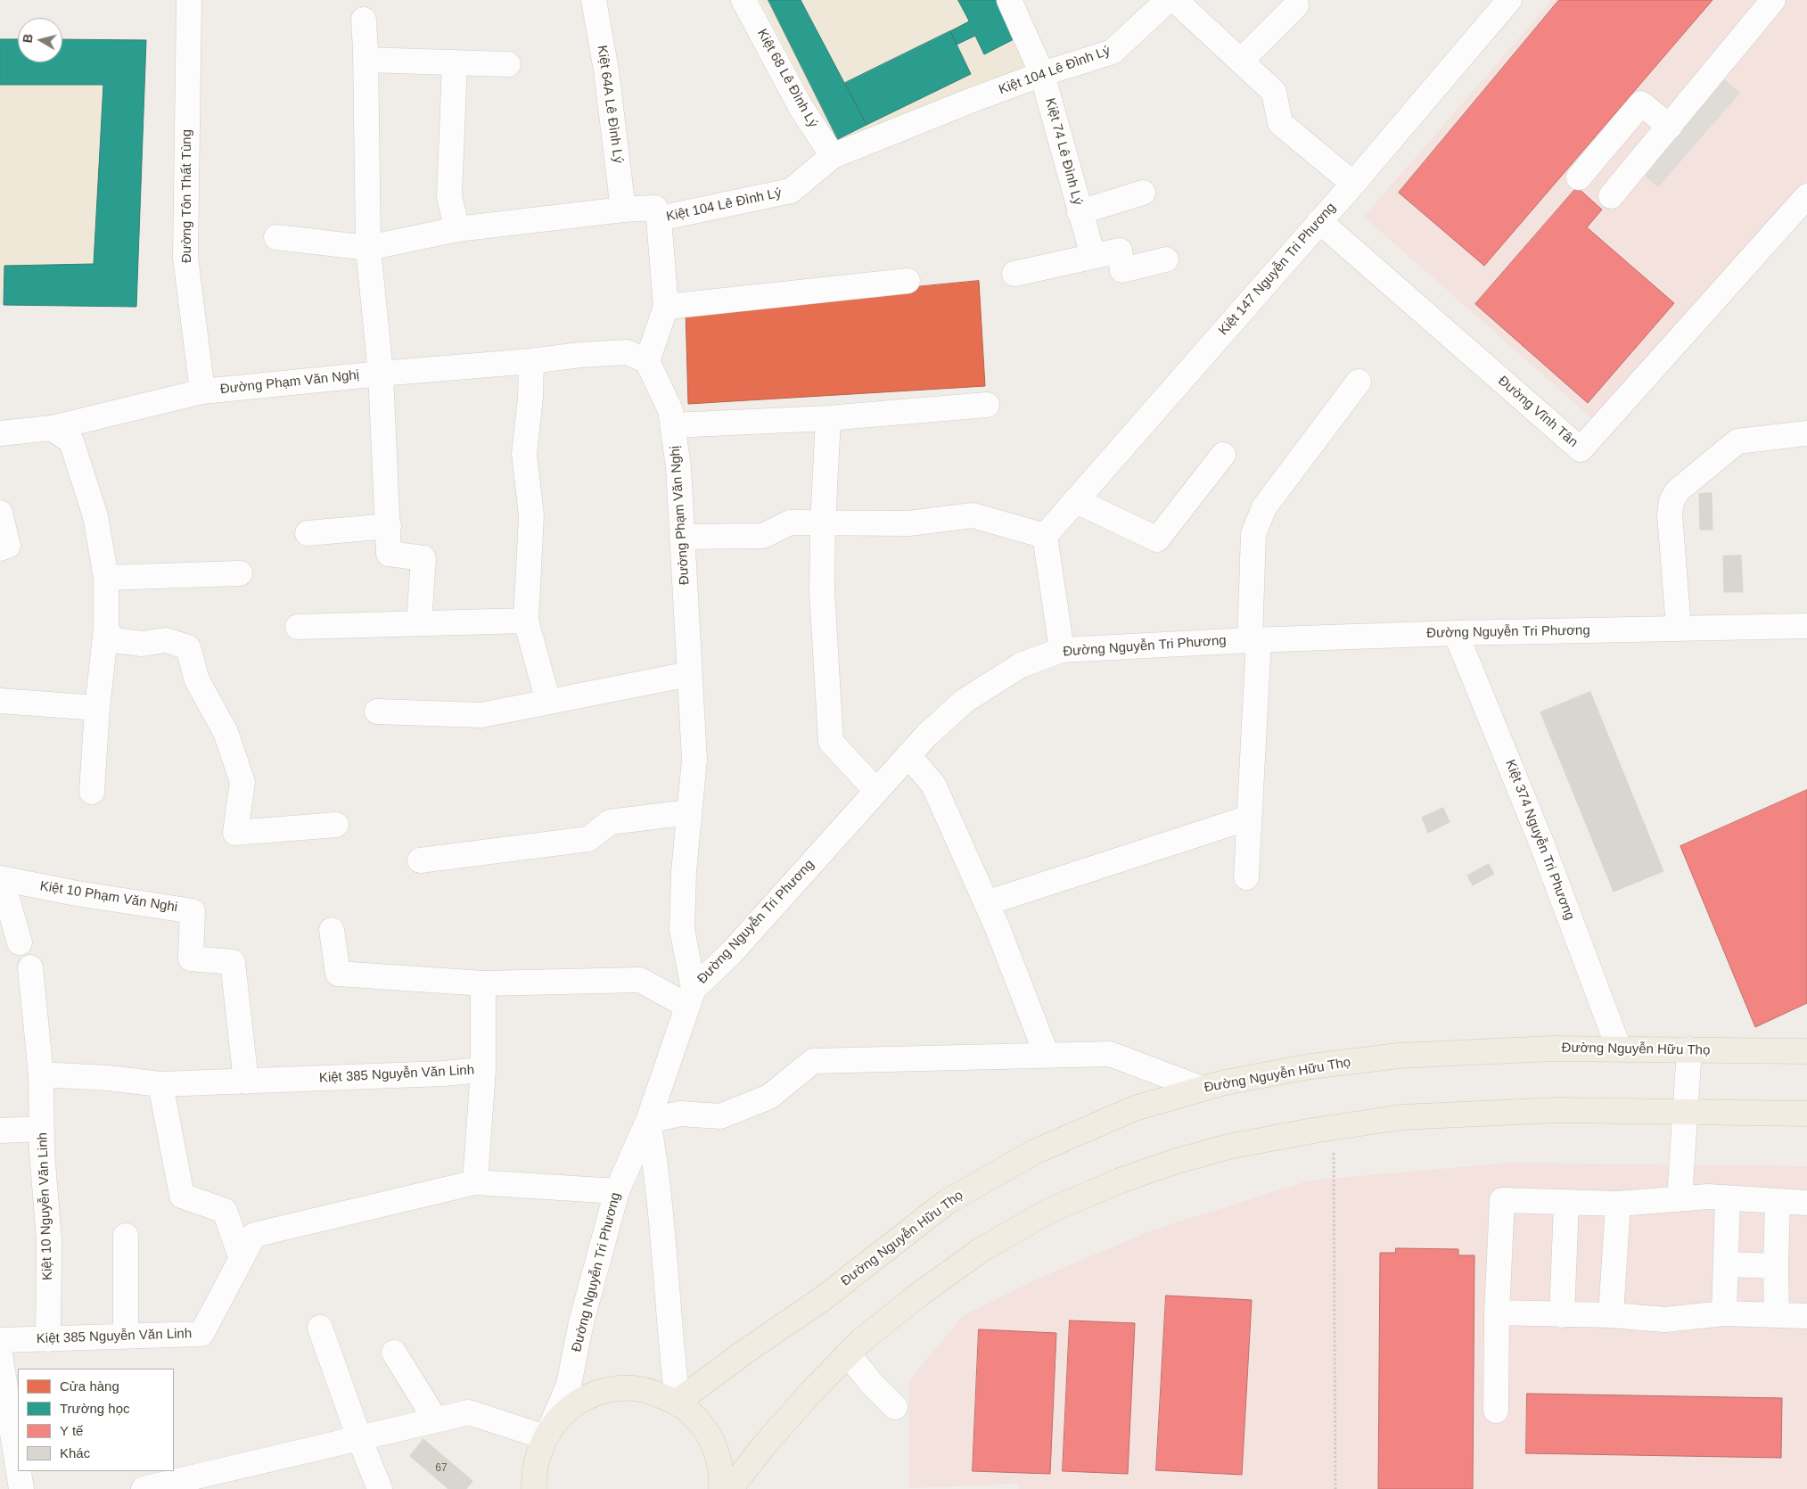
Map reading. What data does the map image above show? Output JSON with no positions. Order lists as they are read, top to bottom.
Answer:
{
  "streets": {
    "main road": ["Đường Nguyễn Hữu Thọ"],
    "street": [
      "Kiệt 104 Lê Đình Lý",
      "Kiệt 68 Lê Đình Lý",
      "Kiệt 64A Lê Đình Lý",
      "Kiệt 74 Lê Đình Lý",
      "Đường Tôn Thất Tùng",
      "Kiệt 147 Nguyễn Tri Phương",
      "Đường Phạm Văn Nghị",
      "Đường Vĩnh Tân",
      "Đường Nguyễn Tri Phương",
      "Kiệt 374 Nguyễn Tri Phương",
      "Kiệt 10 Phạm Văn Nghi",
      "Kiệt 385 Nguyễn Văn Linh",
      "Kiệt 10 Nguyễn Văn Linh"
    ]
  },
  "crossings": [
    ["Kiệt 104 Lê Đình Lý", "Kiệt 68 Lê Đình Lý"],
    ["Kiệt 104 Lê Đình Lý", "Kiệt 64A Lê Đình Lý"],
    ["Kiệt 104 Lê Đình Lý", "Kiệt 74 Lê Đình Lý"],
    ["Đường Tôn Thất Tùng", "Đường Phạm Văn Nghị"],
    ["Kiệt 147 Nguyễn Tri Phương", "Đường Vĩnh Tân"],
    ["Đường Phạm Văn Nghị", "Đường Nguyễn Tri Phương"],
    ["Đường Nguyễn Tri Phương", "Kiệt 374 Nguyễn Tri Phương"],
    ["Đường Nguyễn Tri Phương", "Đường Nguyễn Hữu Thọ"],
    ["Đường Nguyễn Tri Phương", "Kiệt 385 Nguyễn Văn Linh"],
    ["Kiệt 374 Nguyễn Tri Phương", "Đường Nguyễn Hữu Thọ"],
    ["Kiệt 10 Phạm Văn Nghi", "Kiệt 385 Nguyễn Văn Linh"],
    ["Kiệt 385 Nguyễn Văn Linh", "Kiệt 10 Nguyễn Văn Linh"]
  ],
  "house_numbers": ["67"],
  "legend": [
    "Cửa hàng",
    "Trường học",
    "Y tế",
    "Khác"
  ],
  "north": "left"
}
